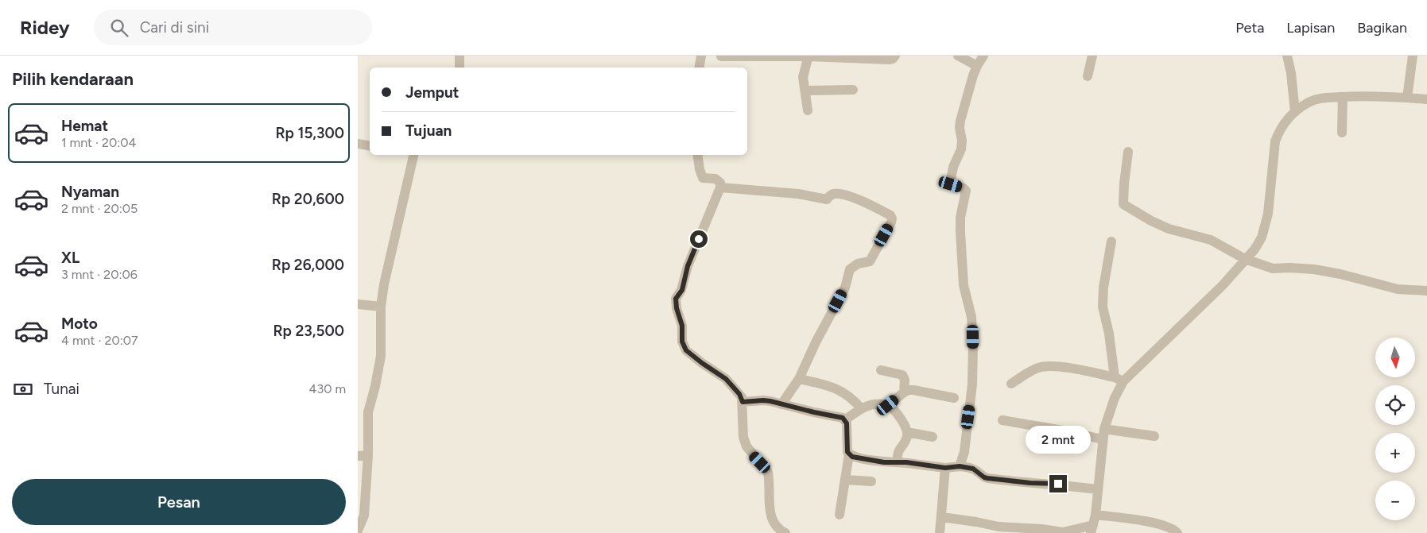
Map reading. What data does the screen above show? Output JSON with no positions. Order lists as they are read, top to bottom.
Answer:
{
  "north": "bottom",
  "page": {
    "header": "Ridey",
    "search": "Cari di sini",
    "nav": ["Peta", "Lapisan", "Bagikan"],
    "heading": "Pilih kendaraan",
    "banner": ["Jemput", "Tujuan"],
    "list": [
      {
        "name": "Hemat",
        "note": "1 mnt · 20:04",
        "value": "Rp 15,300"
      },
      {
        "name": "Nyaman",
        "note": "2 mnt · 20:05",
        "value": "Rp 20,600"
      },
      {
        "name": "XL",
        "note": "3 mnt · 20:06",
        "value": "Rp 26,000"
      },
      {
        "name": "Moto",
        "note": "4 mnt · 20:07",
        "value": "Rp 23,500"
      }
    ],
    "map_buttons": ["+", "−"],
    "pay": ["Tunai", "430 m"],
    "bubble": "2 mnt",
    "buttons": "Pesan"
  }
}
